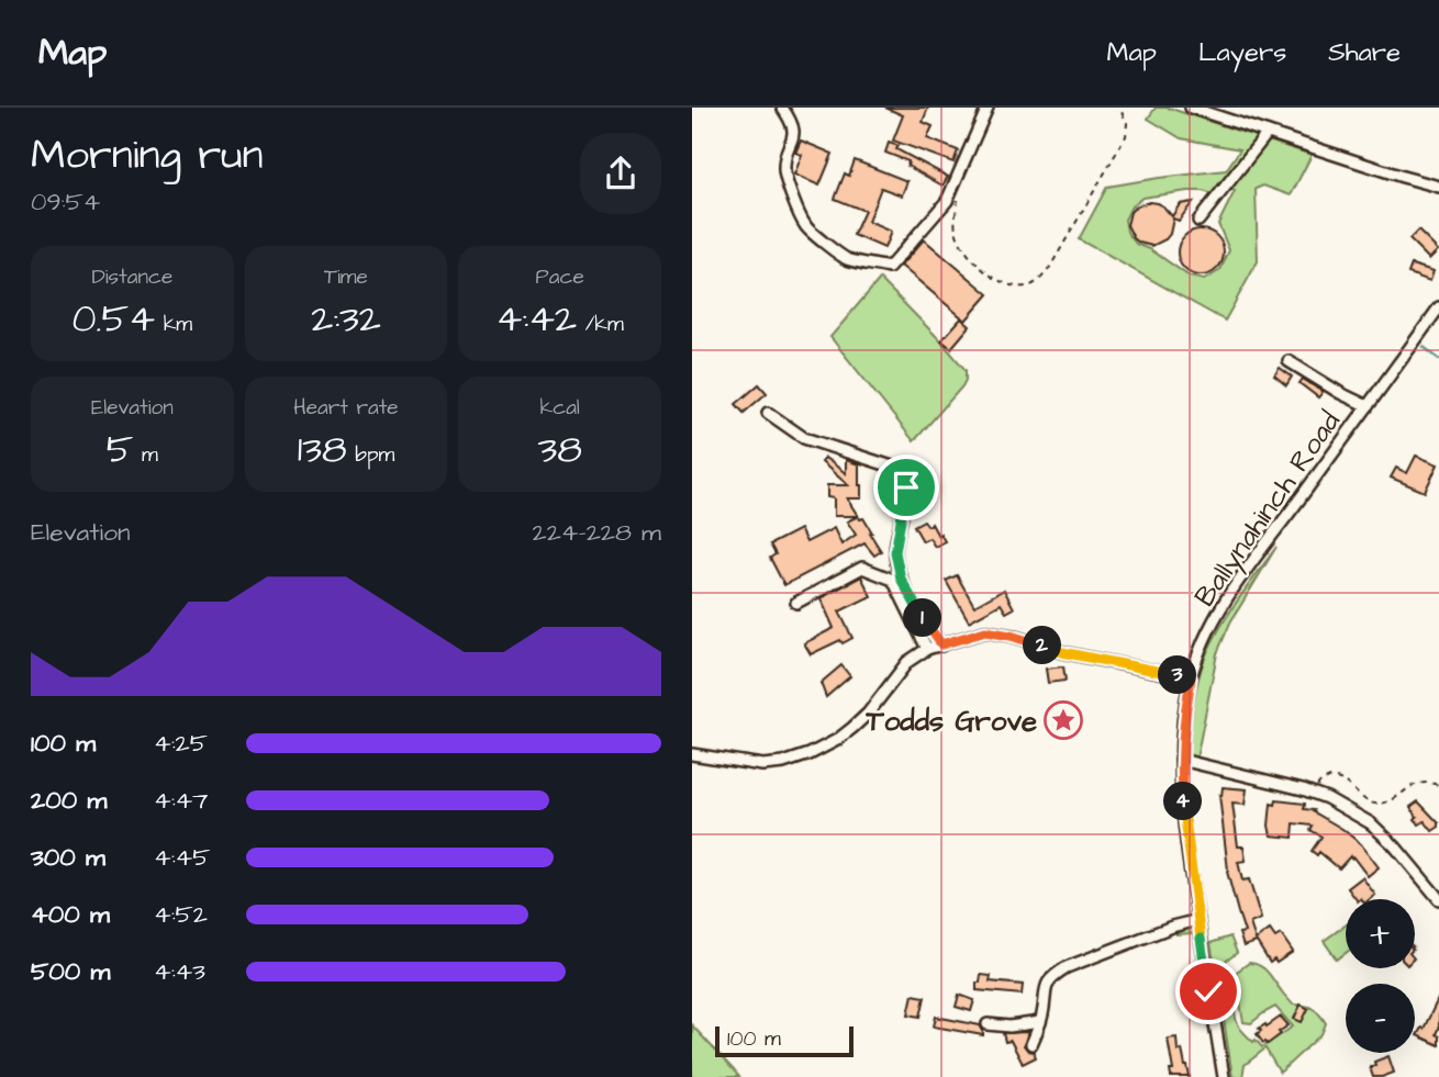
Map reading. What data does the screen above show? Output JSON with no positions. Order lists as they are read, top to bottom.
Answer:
{
  "streets": {
    "street": ["Ballynahinch Road"]
  },
  "places": {
    "place": ["Todds Grove"]
  },
  "scale_bar": "100 m",
  "page": {
    "header": "Map",
    "nav": ["Map", "Layers", "Share"],
    "heading": ["Morning run", "09:54"],
    "stats": [
      ["Distance", "0.54 km"],
      ["Time", "2:32"],
      ["Pace", "4:42 /km"],
      ["Elevation", "5 m"],
      ["Heart rate", "138 bpm"],
      ["kcal", "38"]
    ],
    "chart": ["Elevation", "224–228 m"],
    "pins": [
      "1",
      "2",
      "3",
      "4"
    ],
    "list": [
      {
        "name": "100 m",
        "note": "4:25"
      },
      {
        "name": "200 m",
        "note": "4:47"
      },
      {
        "name": "300 m",
        "note": "4:45"
      },
      {
        "name": "400 m",
        "note": "4:52"
      },
      {
        "name": "500 m",
        "note": "4:43"
      }
    ],
    "map_buttons": ["+", "−"],
    "scale": "100 m"
  }
}
